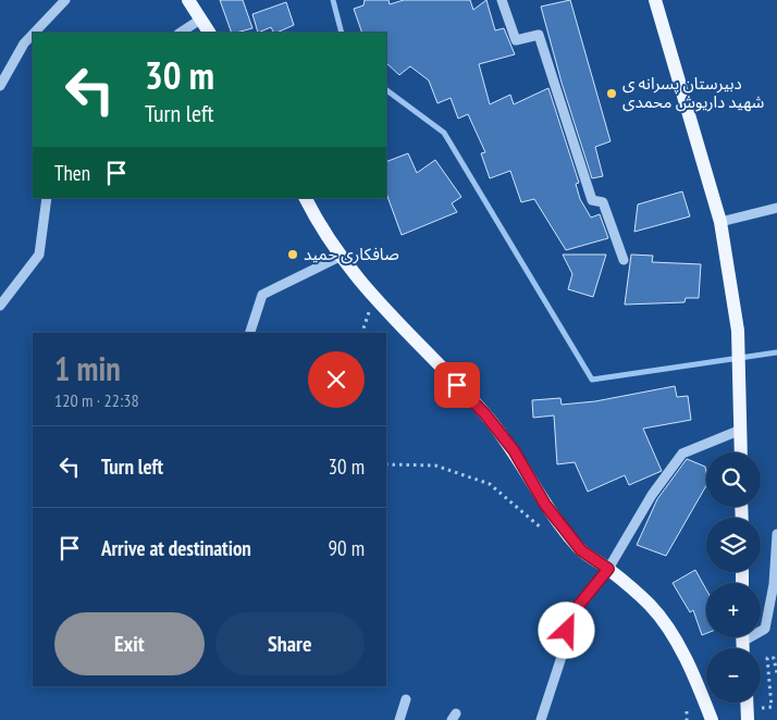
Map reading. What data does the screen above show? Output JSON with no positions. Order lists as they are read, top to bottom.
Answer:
{
  "places": ["دبیرستان پسرانه ی شهید داریوش محمدی", "صافکاری حمید"],
  "page": {
    "turn": ["30 m", "Turn left"],
    "then": "Then",
    "heading": ["1 min", "120 m · 22:38"],
    "list": [
      {
        "name": "Turn left",
        "value": "30 m"
      },
      {
        "name": "Arrive at destination",
        "value": "90 m"
      }
    ],
    "map_buttons": ["+", "−"],
    "buttons": ["Exit", "Share"]
  }
}
